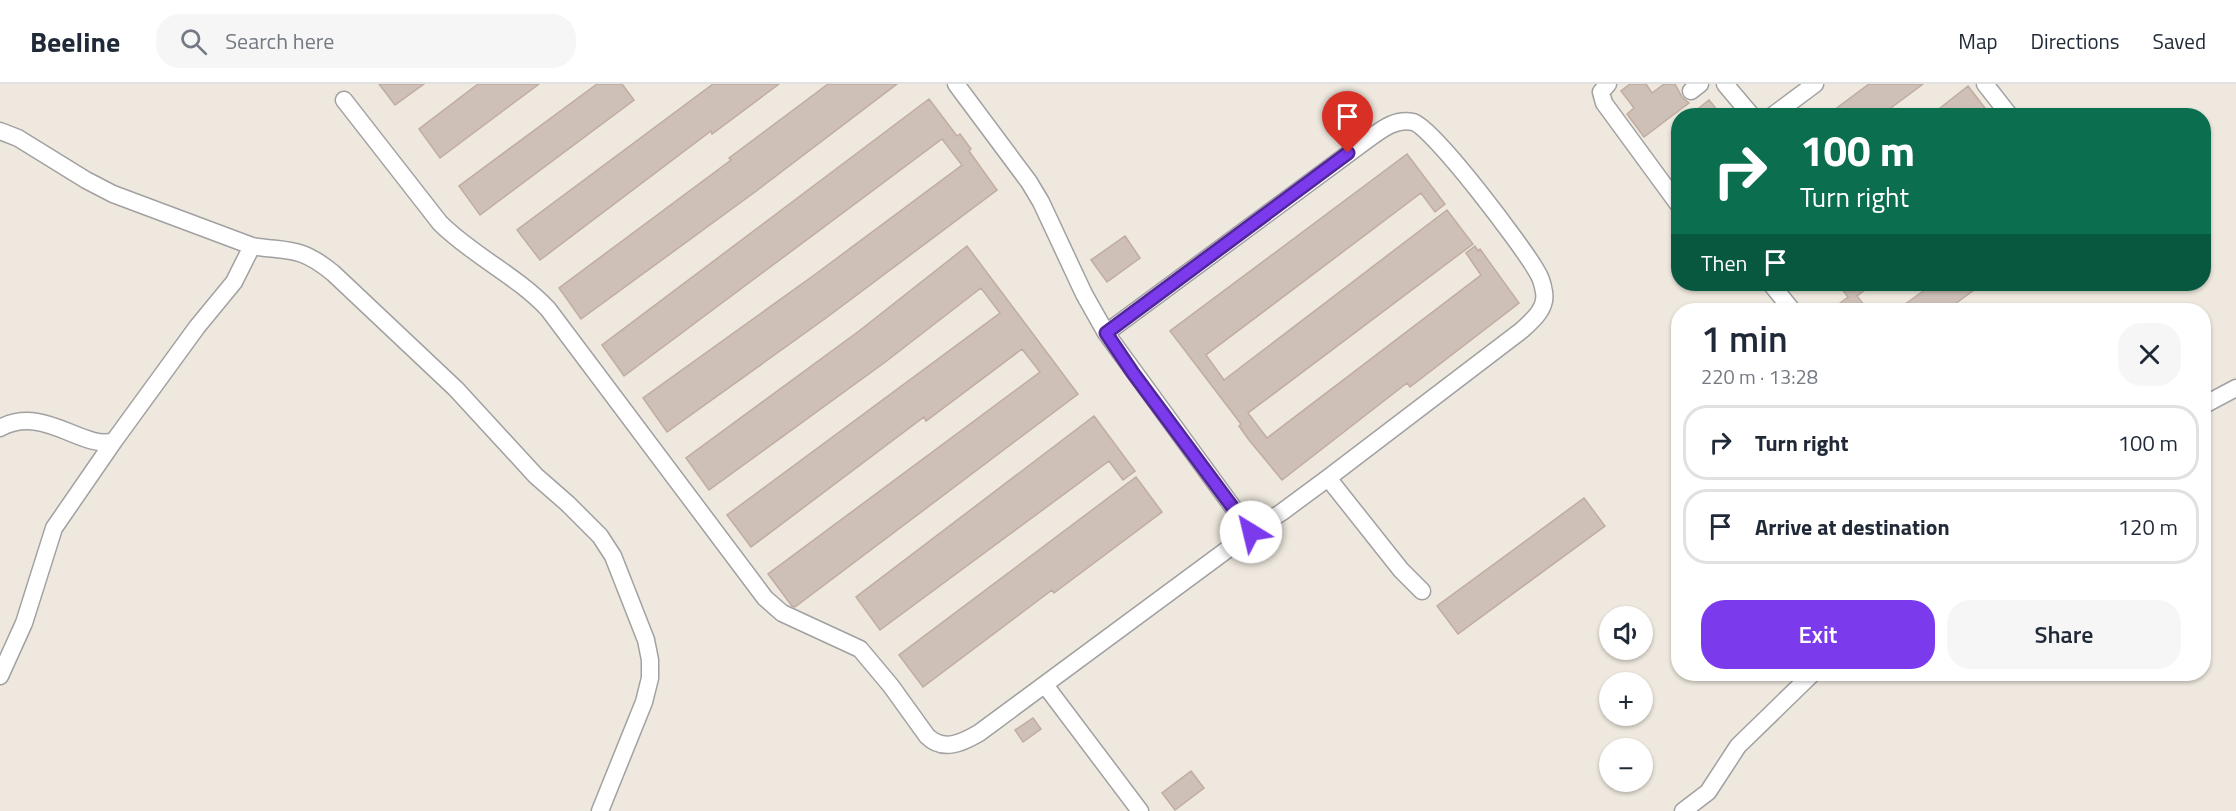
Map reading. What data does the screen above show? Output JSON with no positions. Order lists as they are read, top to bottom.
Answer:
{
  "page": {
    "header": "Beeline",
    "search": "Search here",
    "nav": ["Map", "Directions", "Saved"],
    "turn": ["100 m", "Turn right"],
    "then": "Then",
    "heading": ["1 min", "220 m · 13:28"],
    "list": [
      {
        "name": "Turn right",
        "value": "100 m"
      },
      {
        "name": "Arrive at destination",
        "value": "120 m"
      }
    ],
    "buttons": ["Exit", "Share"],
    "map_buttons": ["+", "−"]
  }
}
